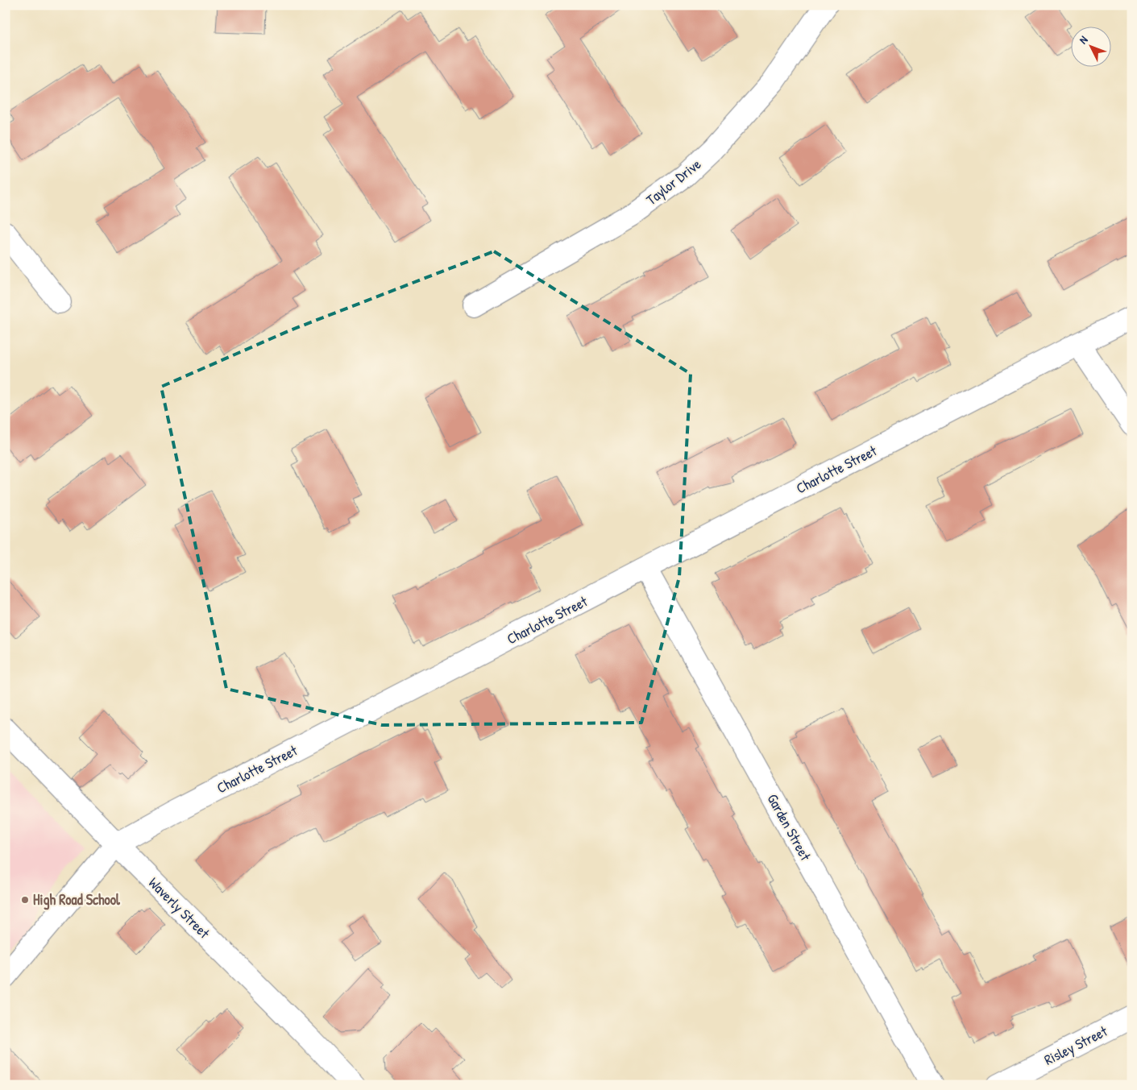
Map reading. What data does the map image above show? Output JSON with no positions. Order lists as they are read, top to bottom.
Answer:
{
  "streets": {
    "street": [
      "Taylor Drive",
      "Charlotte Street",
      "Garden Street",
      "Waverly Street",
      "Risley Street"
    ]
  },
  "crossings": [
    ["Charlotte Street", "Garden Street"],
    ["Charlotte Street", "Waverly Street"]
  ],
  "places": ["High Road School"],
  "north": "top left"
}
